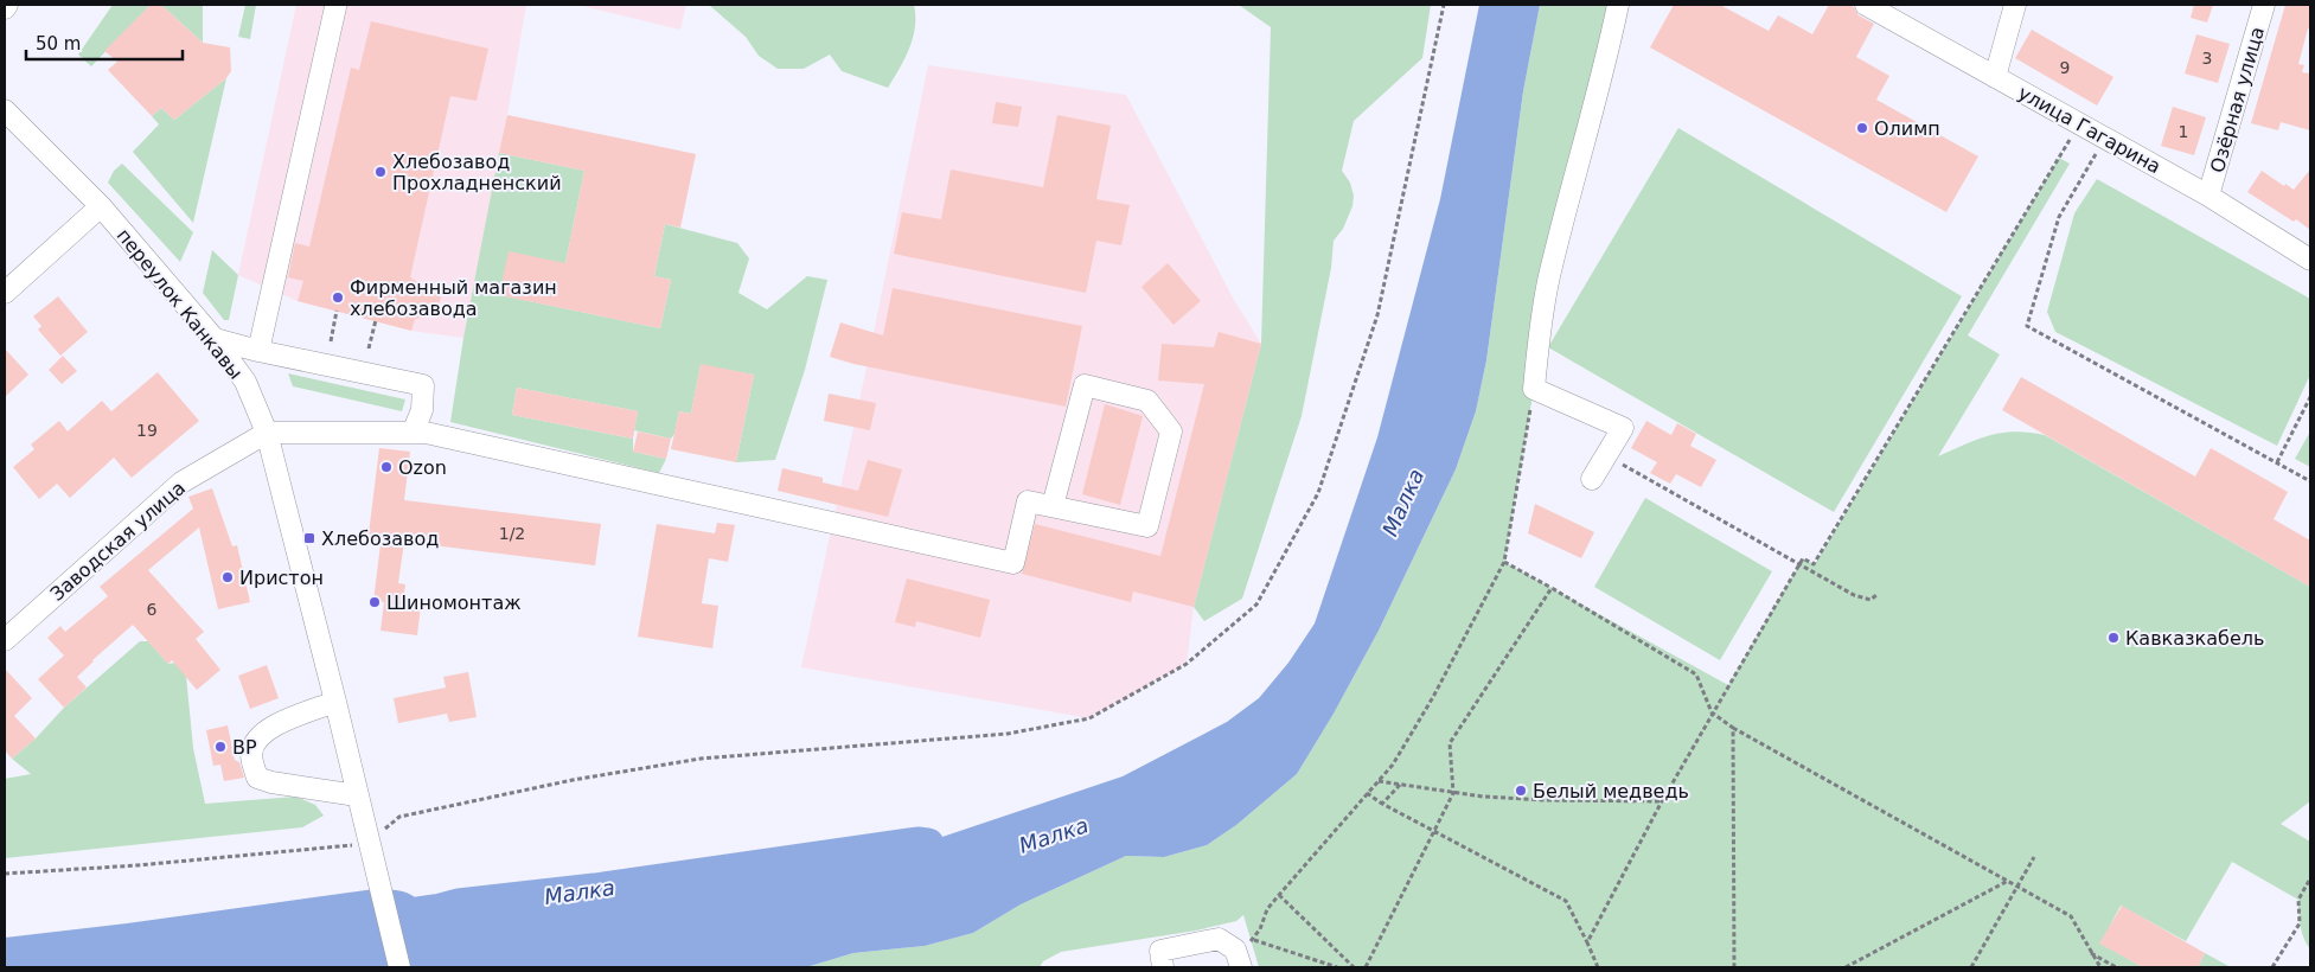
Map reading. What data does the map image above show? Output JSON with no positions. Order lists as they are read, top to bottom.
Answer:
{
  "streets": {
    "street": [
      "Озёрная улица",
      "улица Гагарина",
      "переулок Канкавы",
      "Заводская улица"
    ]
  },
  "crossings": [
    ["Озёрная улица", "улица Гагарина"],
    ["переулок Канкавы", "Заводская улица"]
  ],
  "water": ["Малка"],
  "places": {
    "other": [
      "Олимп",
      "Хлебозавод Прохладненский",
      "Фирменный магазин хлебозавода",
      "Ozon",
      "Иристон",
      "Шиномонтаж",
      "Кавказкабель",
      "BP",
      "Белый медведь"
    ],
    "transit": ["Хлебозавод"]
  },
  "house_numbers": [
    "3",
    "9",
    "1",
    "19",
    "1/2",
    "6"
  ],
  "scale_bar": "50 m"
}
